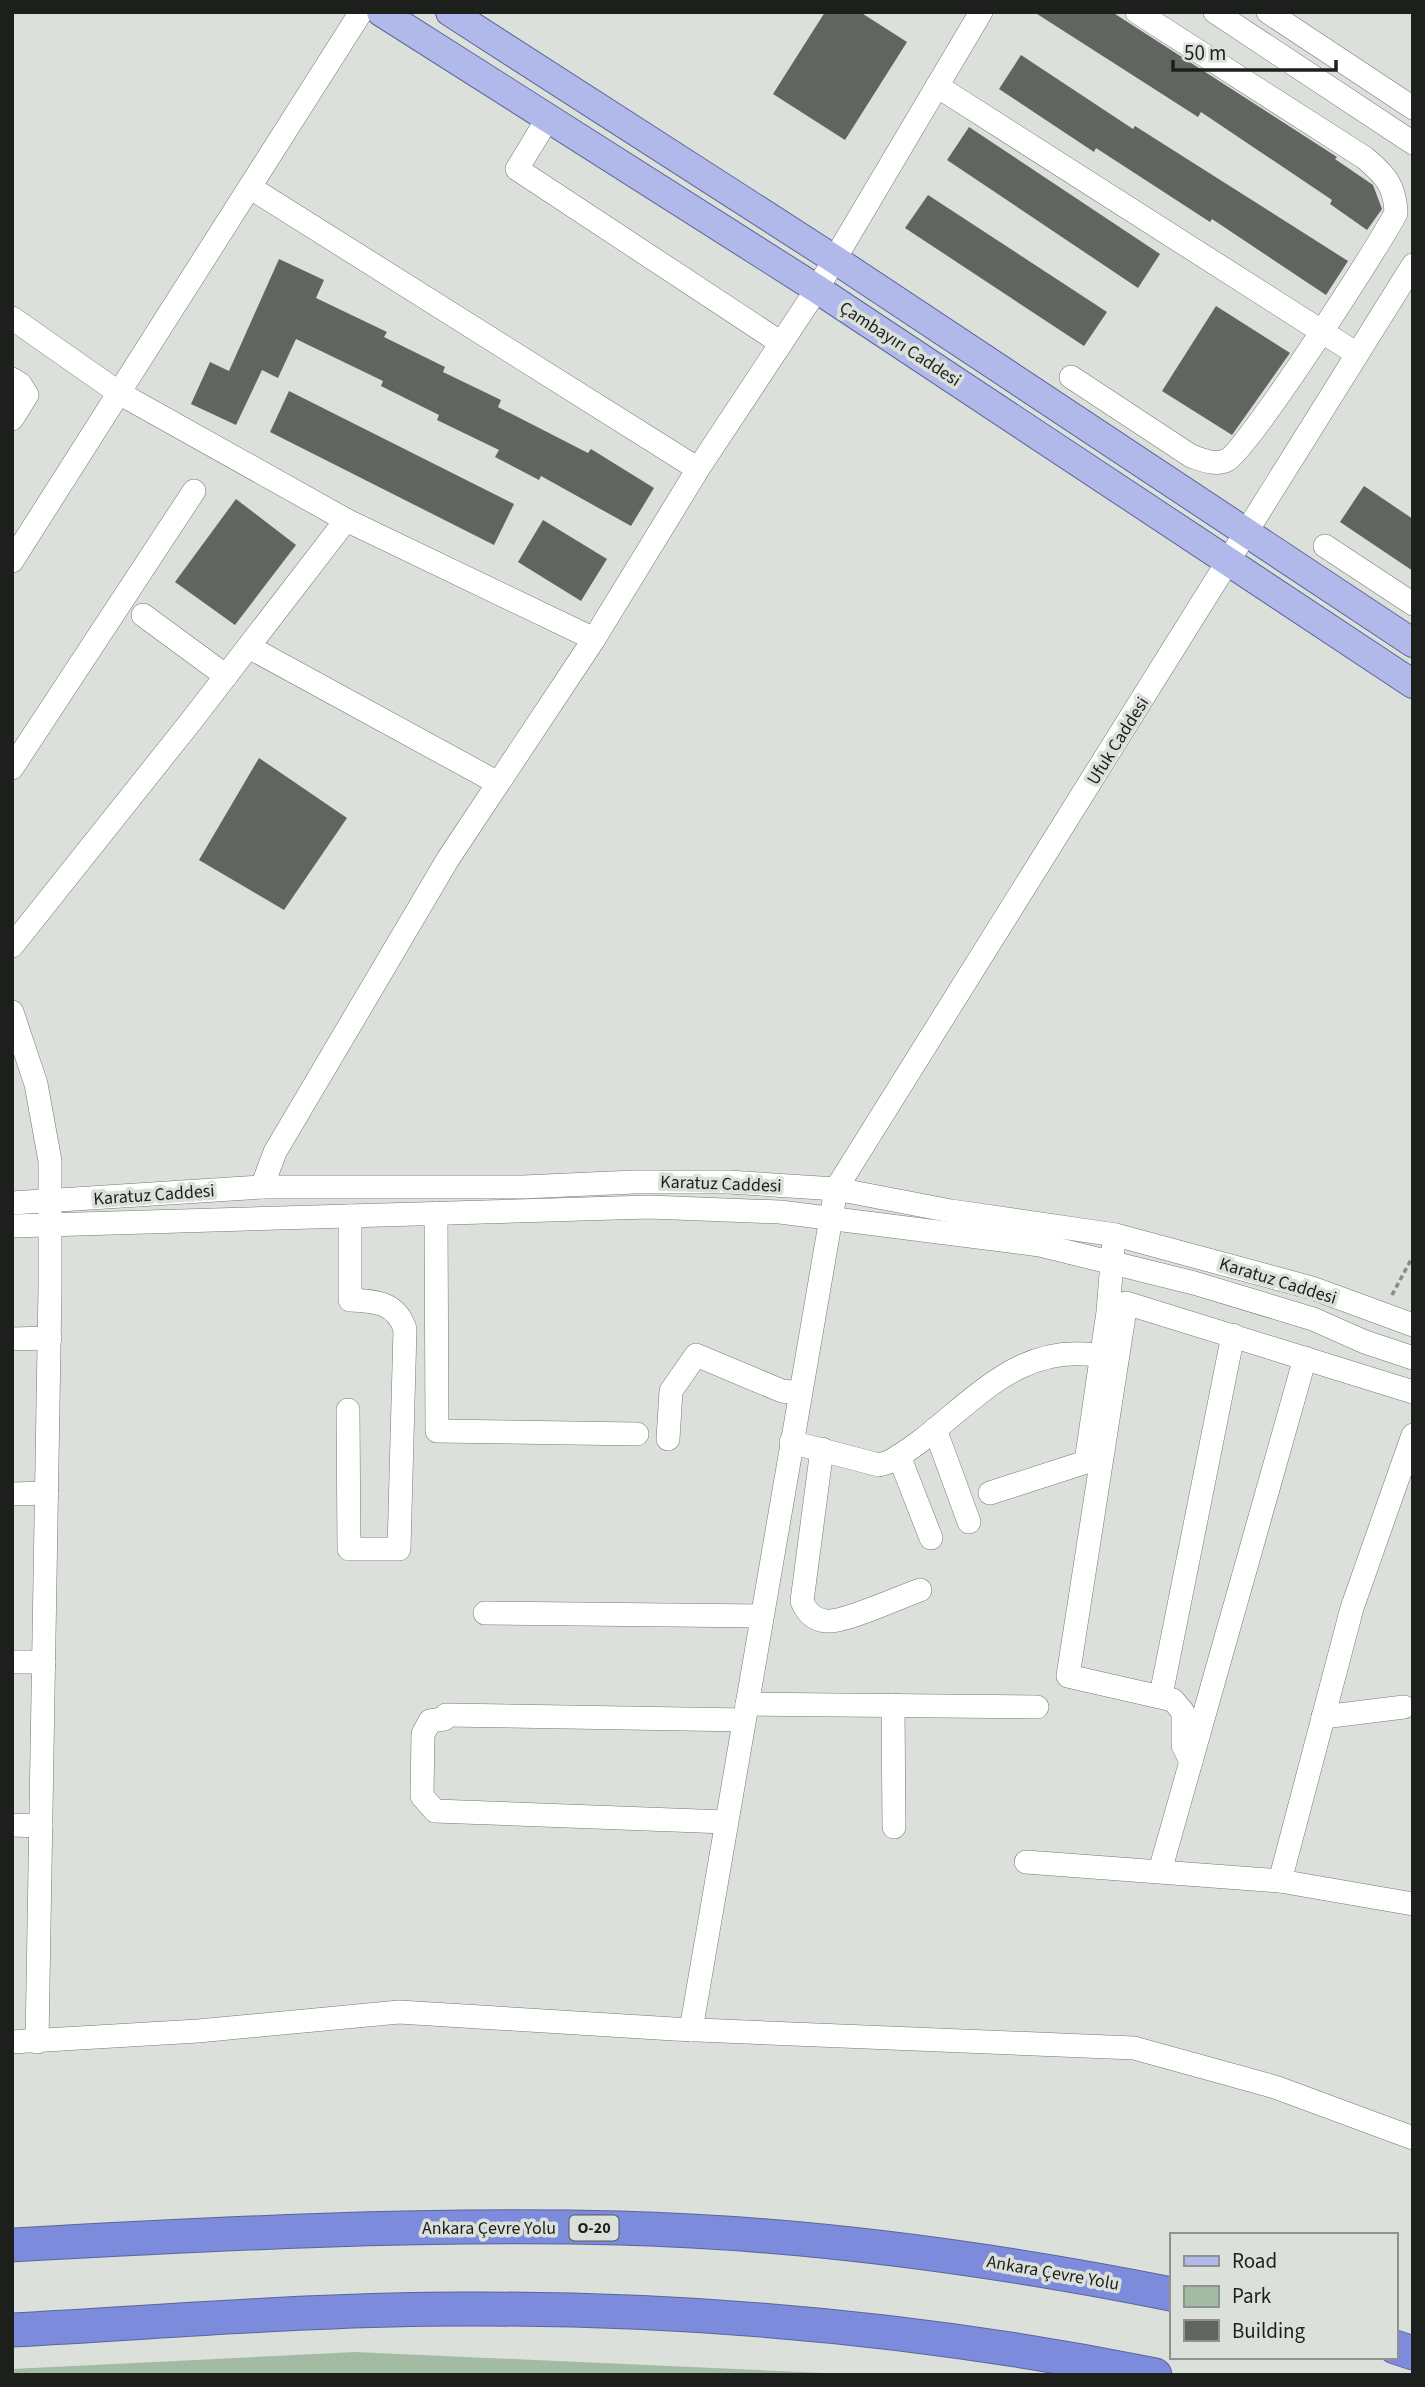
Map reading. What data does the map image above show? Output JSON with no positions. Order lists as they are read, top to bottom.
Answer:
{
  "streets": {
    "highway": ["Ankara Çevre Yolu", "O-20"],
    "main road": ["Çambayırı Caddesi"],
    "street": ["Ufuk Caddesi", "Karatuz Caddesi"]
  },
  "crossings": [
    ["Çambayırı Caddesi", "Ufuk Caddesi"],
    ["Ufuk Caddesi", "Karatuz Caddesi"]
  ],
  "legend": ["Road", "Park", "Building"],
  "scale_bar": "50 m"
}
